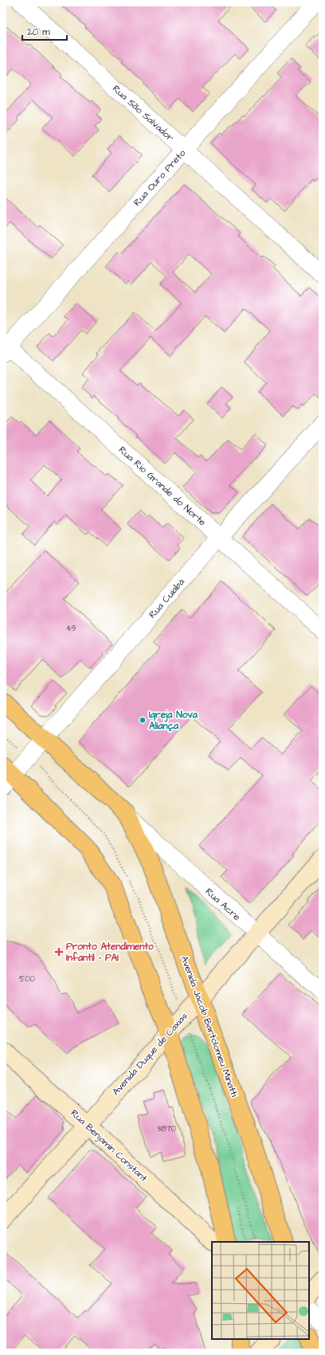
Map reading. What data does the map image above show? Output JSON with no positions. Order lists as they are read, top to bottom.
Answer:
{
  "streets": {
    "main road": ["Avenida Jacob Bartolomeu Minatti"],
    "street": [
      "Rua São Salvador",
      "Rua Ouro Preto",
      "Rua Rio Grande do Norte",
      "Rua Cuiabá",
      "Rua Acre",
      "Avenida Duque de Caxias",
      "Rua Benjamin Constant"
    ]
  },
  "crossings": [
    ["Rua São Salvador", "Rua Ouro Preto"],
    ["Rua Ouro Preto", "Rua Rio Grande do Norte"],
    ["Rua Rio Grande do Norte", "Rua Cuiabá"],
    ["Rua Acre", "Avenida Jacob Bartolomeu Minatti"],
    ["Rua Acre", "Avenida Duque de Caxias"],
    ["Avenida Jacob Bartolomeu Minatti", "Avenida Duque de Caxias"],
    ["Avenida Duque de Caxias", "Rua Benjamin Constant"]
  ],
  "places": {
    "other": ["Igreja Nova Aliança"],
    "health": ["Pronto Atendimento Infantil - PAI"]
  },
  "house_numbers": ["49", "500", "3870"],
  "scale_bar": "20 m"
}
